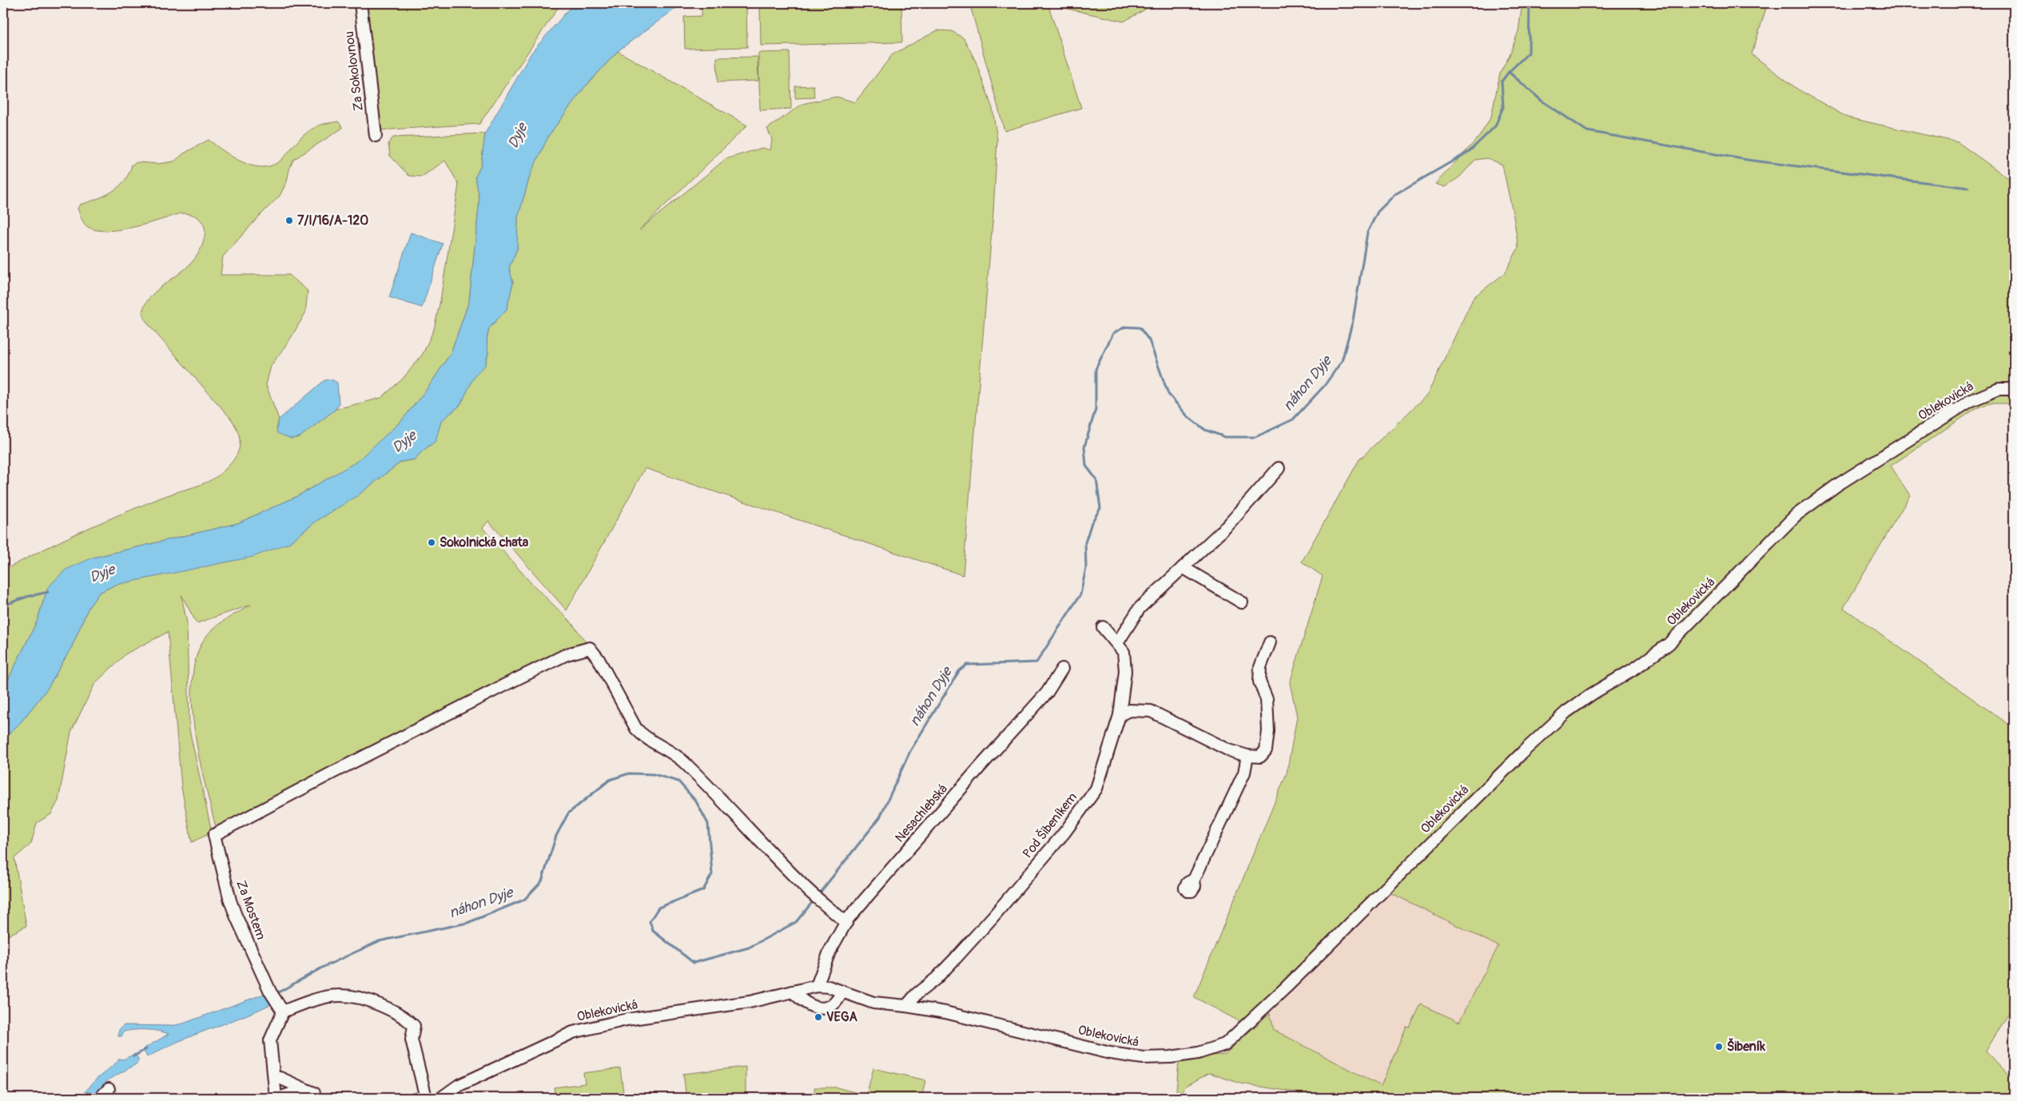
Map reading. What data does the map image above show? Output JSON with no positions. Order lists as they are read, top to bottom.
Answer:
{
  "streets": {
    "street": [
      "Za Sokolovnou",
      "Oblekovická",
      "Nesachlebská",
      "Pod Šibeníkem",
      "Za Mostem"
    ]
  },
  "crossings": [
    ["Oblekovická", "Nesachlebská"],
    ["Oblekovická", "Pod Šibeníkem"],
    ["Nesachlebská", "Za Mostem"]
  ],
  "water": ["Dyje", "náhon Dyje"],
  "places": [
    "7/I/16/A-120",
    "Sokolnická chata",
    "VEGA",
    "Šibeník"
  ]
}
